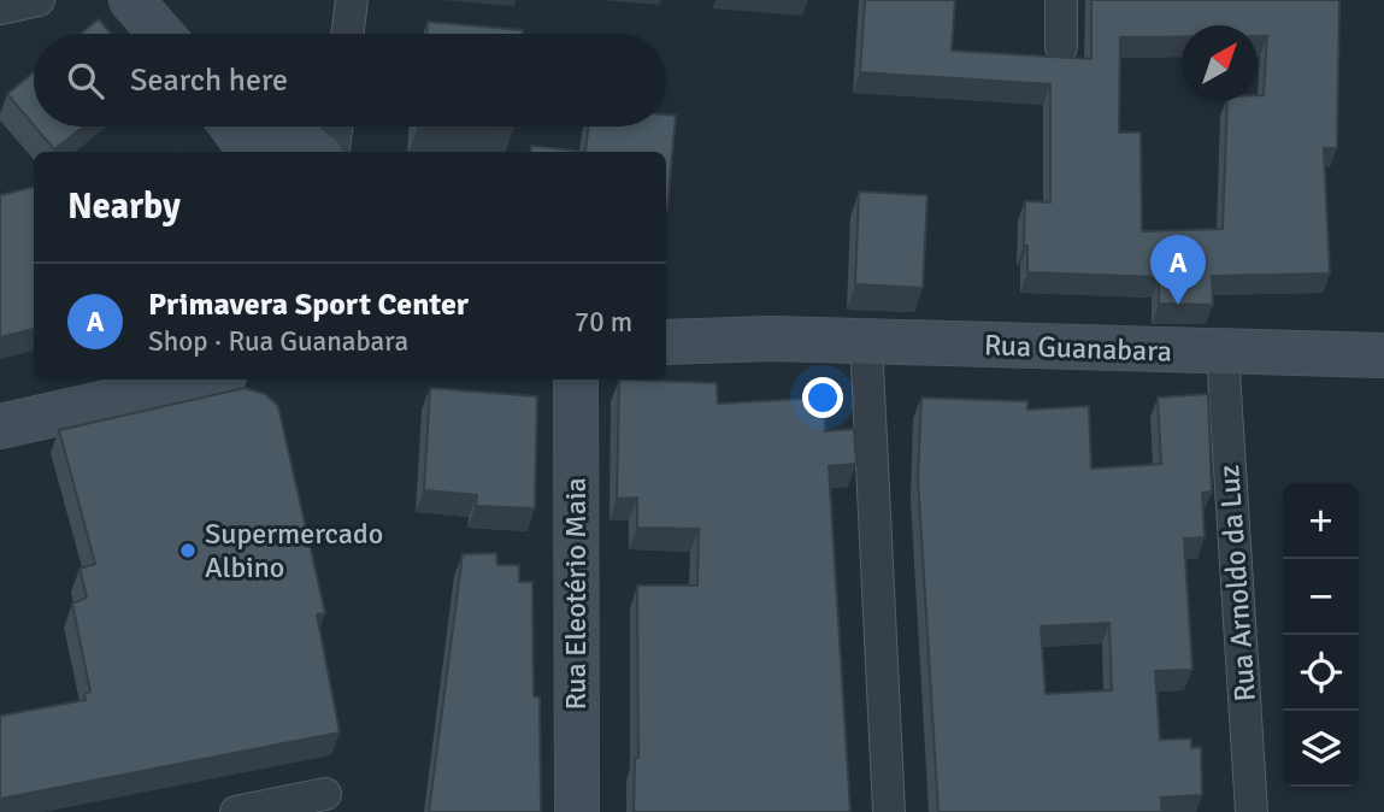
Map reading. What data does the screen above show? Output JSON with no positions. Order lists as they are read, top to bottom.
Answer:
{
  "streets": {
    "main road": ["Rua Guanabara", "Rua Eleotério Maia"],
    "street": ["Rua Arnoldo da Luz"]
  },
  "crossings": [
    ["Rua Guanabara", "Rua Arnoldo da Luz"]
  ],
  "places": ["Supermercado Albino"],
  "north": "top right",
  "page": {
    "search": "Search here",
    "heading": "Nearby",
    "pins": "A",
    "list": [
      {
        "mark": "A",
        "name": "Primavera Sport Center",
        "note": "Shop · Rua Guanabara",
        "value": "70 m"
      }
    ],
    "map_buttons": ["+", "−"]
  }
}
